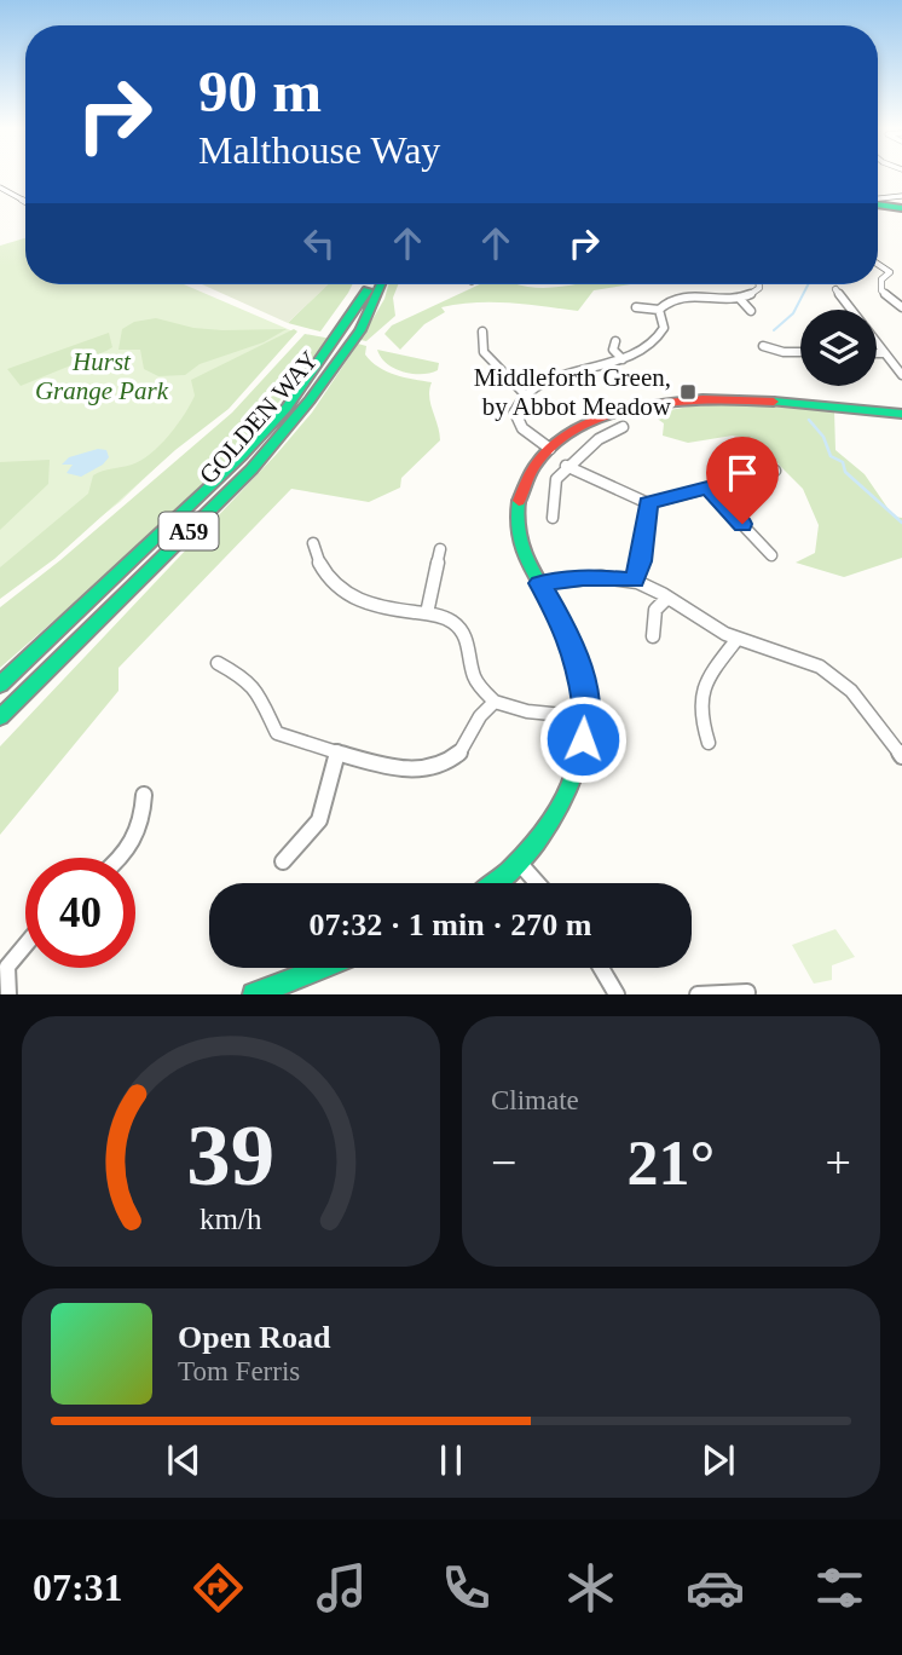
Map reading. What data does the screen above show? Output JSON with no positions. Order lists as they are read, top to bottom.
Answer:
{
  "streets": {
    "main road": ["GOLDEN WAY", "A59"]
  },
  "parks": ["Hurst Grange Park"],
  "places": {
    "transit": ["Middleforth Green, by Abbot Meadow"]
  },
  "page": {
    "turn": ["90 m", "Malthouse Way"],
    "limit": "40",
    "trip": "07:32 · 1 min · 270 m",
    "tile": "Climate",
    "heat": ["−", "21°", "+"],
    "song": ["Open Road", "Tom Ferris"],
    "tabs": "07:31",
    "gauge": ["39", "km/h"]
  }
}
